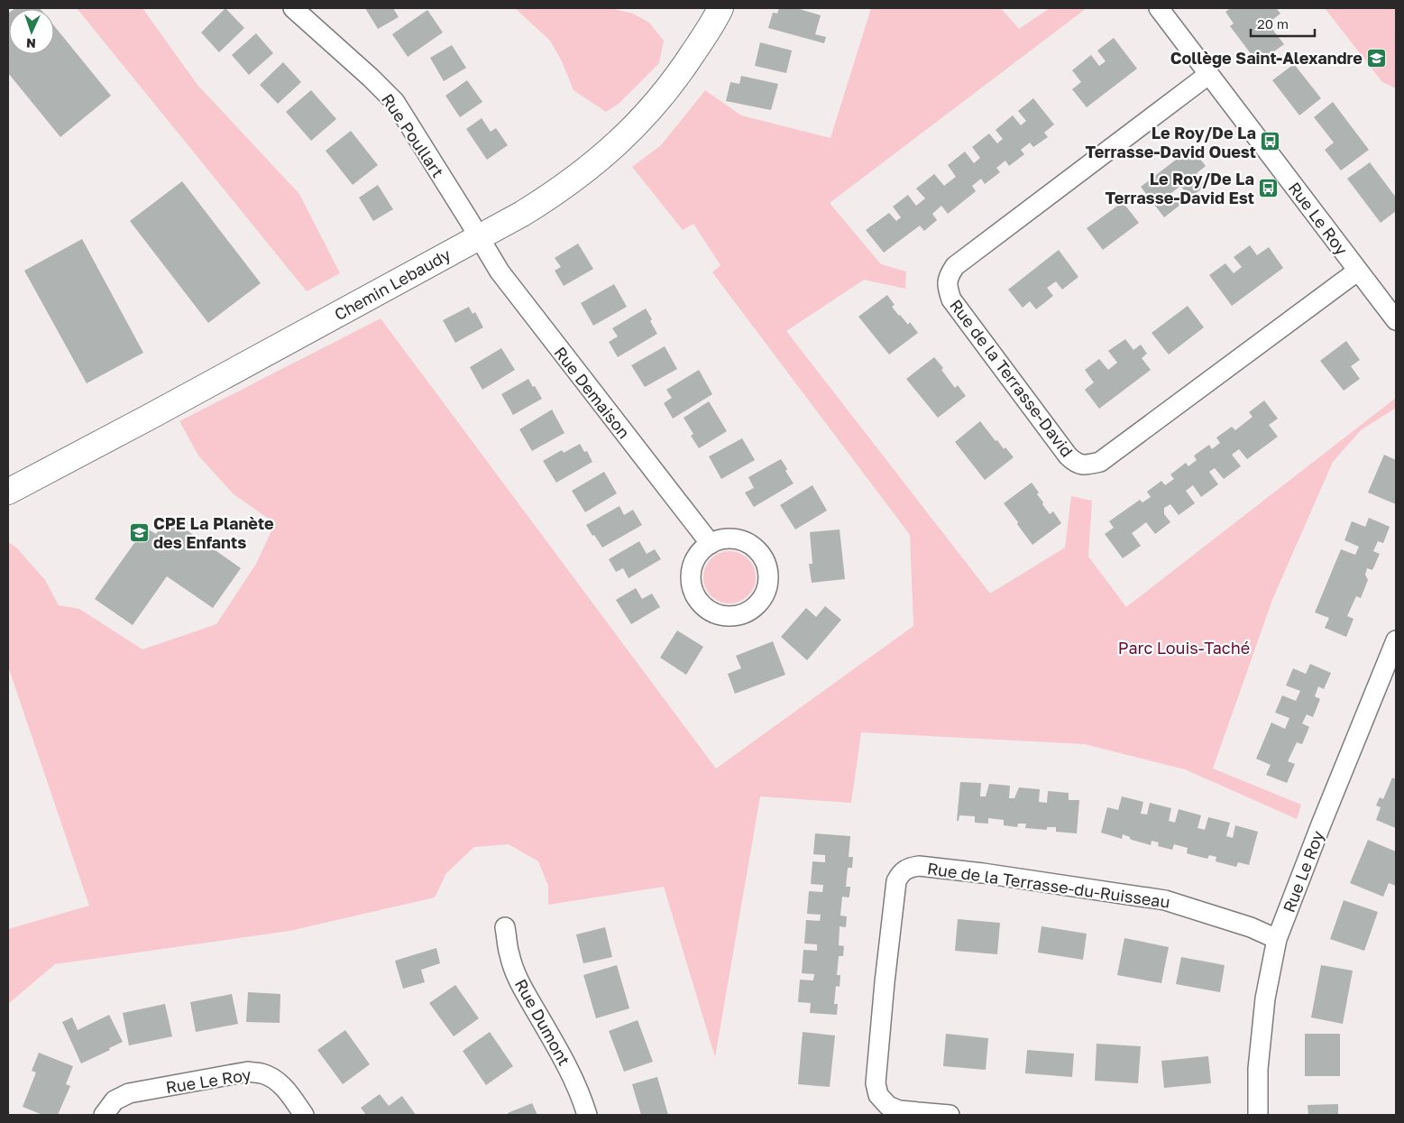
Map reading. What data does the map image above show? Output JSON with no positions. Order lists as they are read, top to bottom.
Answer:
{
  "streets": {
    "street": [
      "Rue Poullart",
      "Rue Le Roy",
      "Chemin Lebaudy",
      "Rue de la Terrasse-David",
      "Rue Demaison",
      "Rue de la Terrasse-du-Ruisseau",
      "Rue Dumont"
    ]
  },
  "crossings": [
    ["Rue Poullart", "Chemin Lebaudy"],
    ["Rue Poullart", "Rue Demaison"],
    ["Rue Le Roy", "Rue de la Terrasse-David"],
    ["Rue Le Roy", "Rue de la Terrasse-du-Ruisseau"],
    ["Chemin Lebaudy", "Rue Demaison"]
  ],
  "parks": ["Parc Louis-Taché"],
  "places": {
    "school or university": ["Collège Saint-Alexandre", "CPE La Planète des Enfants"],
    "bus stop": ["Le Roy/De La Terrasse-David Ouest", "Le Roy/De La Terrasse-David Est"]
  },
  "scale_bar": "20 m",
  "north": "bottom"
}
